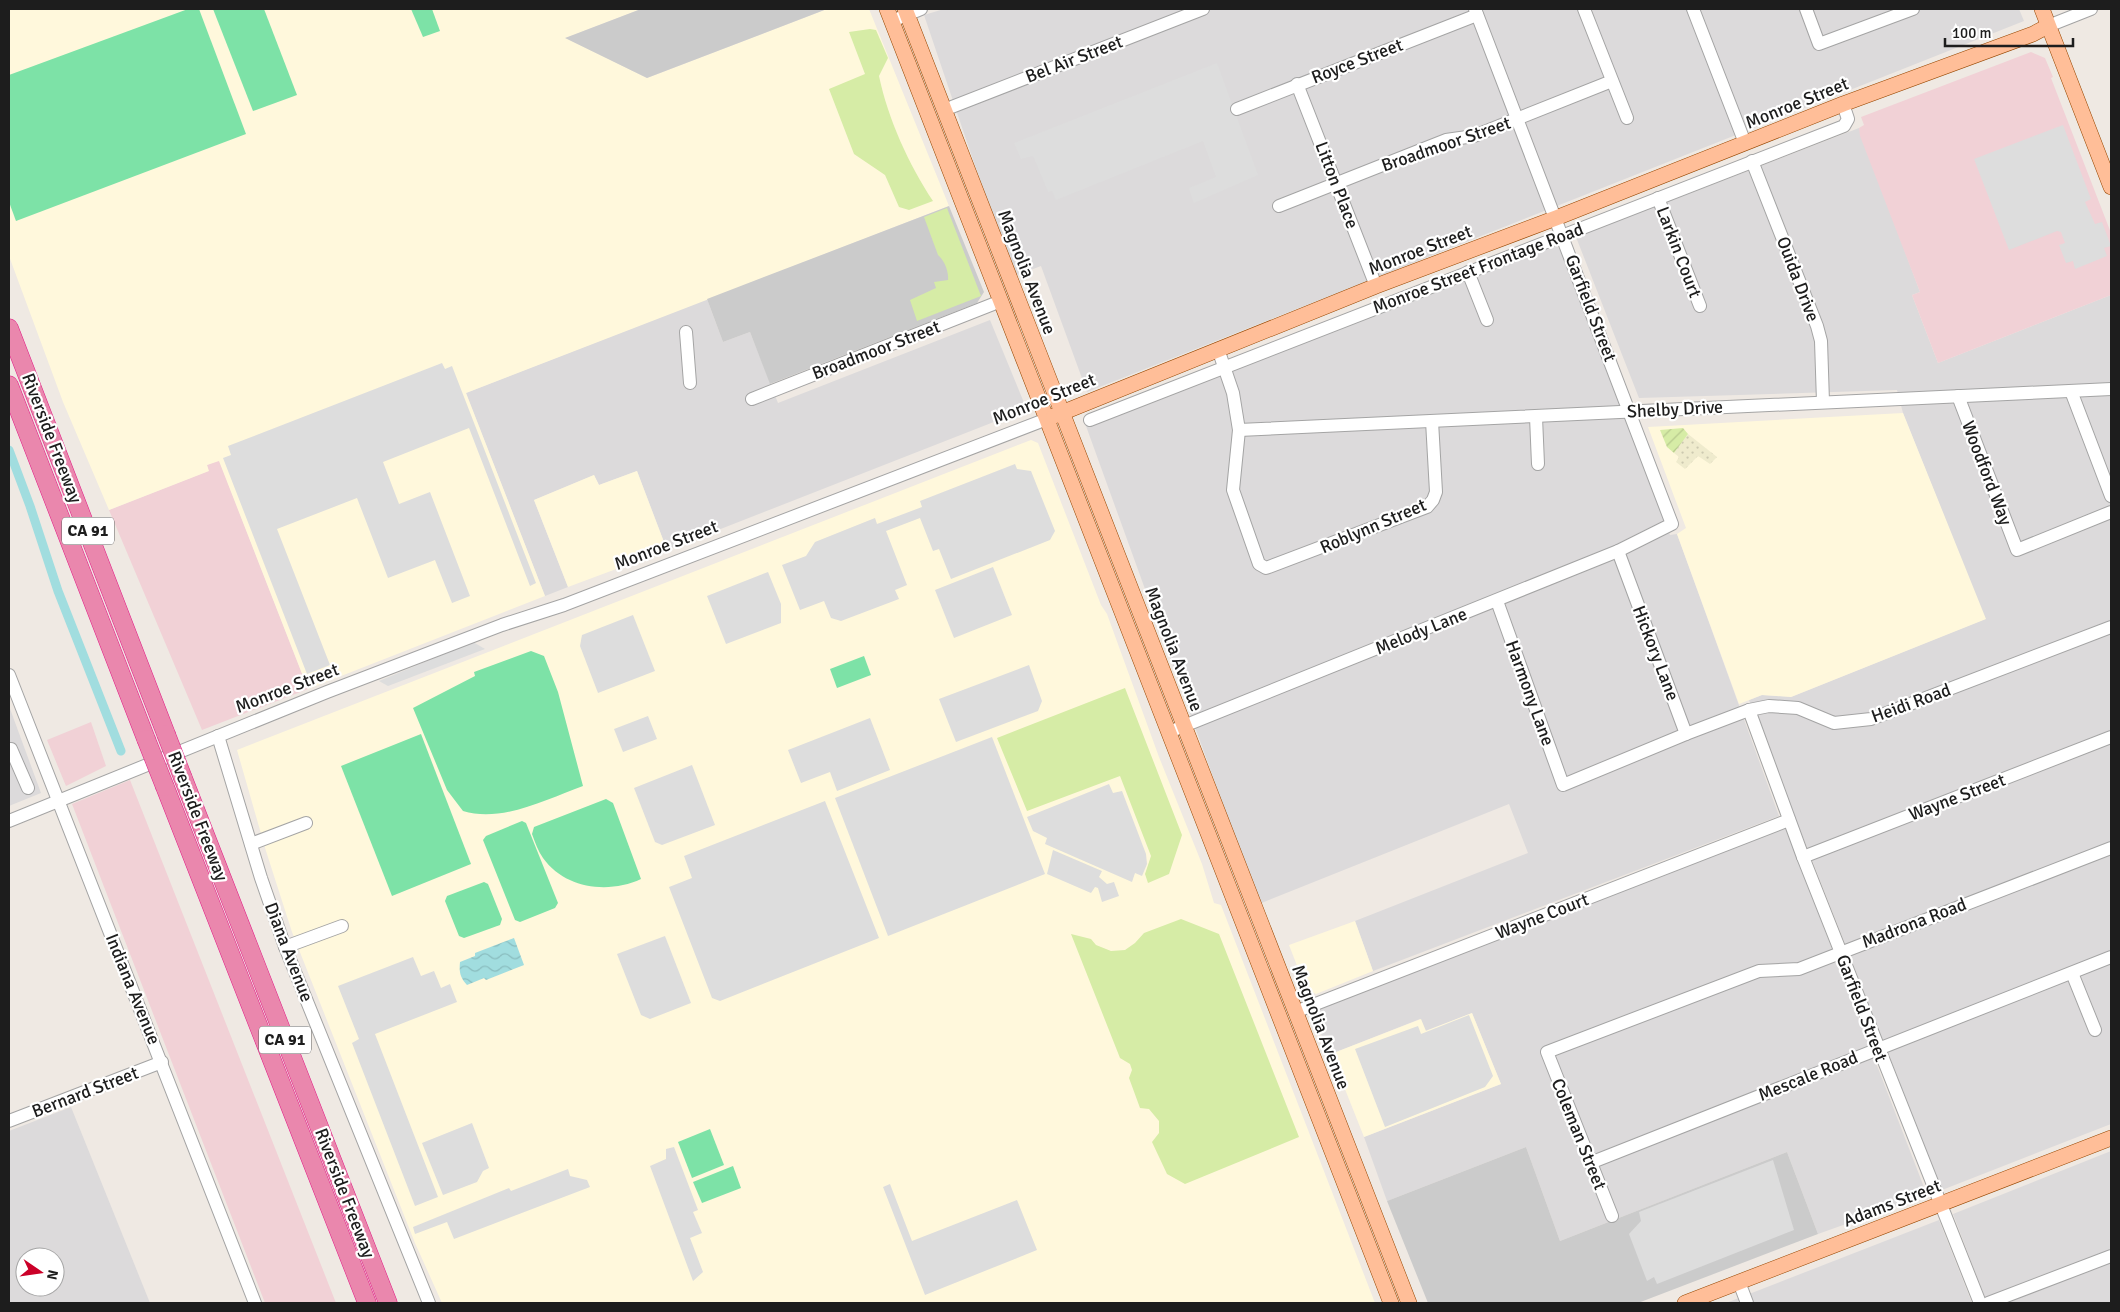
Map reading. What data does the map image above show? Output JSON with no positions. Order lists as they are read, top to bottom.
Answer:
{
  "streets": {
    "highway": ["Riverside Freeway", "CA 91"],
    "main road": ["Monroe Street", "Magnolia Avenue", "Adams Street"],
    "street": [
      "Bel Air Street",
      "Royce Street",
      "Broadmoor Street",
      "Litton Place",
      "Larkin Court",
      "Monroe Street Frontage Road",
      "Ouida Drive",
      "Garfield Street",
      "Shelby Drive",
      "Woodford Way",
      "Roblynn Street",
      "Melody Lane",
      "Hickory Lane",
      "Harmony Lane",
      "Heidi Road",
      "Wayne Street",
      "Wayne Court",
      "Madrona Road",
      "Diana Avenue",
      "Indiana Avenue",
      "Mescale Road",
      "Bernard Street",
      "Coleman Street"
    ]
  },
  "crossings": [
    ["Bel Air Street", "Magnolia Avenue"],
    ["Royce Street", "Litton Place"],
    ["Royce Street", "Garfield Street"],
    ["Monroe Street", "Litton Place"],
    ["Monroe Street", "Monroe Street Frontage Road"],
    ["Monroe Street", "Magnolia Avenue"],
    ["Monroe Street", "Garfield Street"],
    ["Monroe Street", "Diana Avenue"],
    ["Monroe Street", "Indiana Avenue"],
    ["Broadmoor Street", "Litton Place"],
    ["Broadmoor Street", "Magnolia Avenue"],
    ["Broadmoor Street", "Garfield Street"],
    ["Larkin Court", "Monroe Street Frontage Road"],
    ["Monroe Street Frontage Road", "Ouida Drive"],
    ["Monroe Street Frontage Road", "Garfield Street"],
    ["Magnolia Avenue", "Melody Lane"],
    ["Magnolia Avenue", "Wayne Court"],
    ["Ouida Drive", "Shelby Drive"],
    ["Garfield Street", "Shelby Drive"],
    ["Garfield Street", "Melody Lane"],
    ["Garfield Street", "Heidi Road"],
    ["Garfield Street", "Wayne Street"],
    ["Garfield Street", "Wayne Court"],
    ["Garfield Street", "Madrona Road"],
    ["Garfield Street", "Mescale Road"],
    ["Garfield Street", "Adams Street"],
    ["Shelby Drive", "Woodford Way"],
    ["Shelby Drive", "Roblynn Street"],
    ["Melody Lane", "Hickory Lane"],
    ["Melody Lane", "Harmony Lane"],
    ["Hickory Lane", "Harmony Lane"],
    ["Hickory Lane", "Heidi Road"],
    ["Harmony Lane", "Heidi Road"],
    ["Madrona Road", "Coleman Street"],
    ["Indiana Avenue", "Bernard Street"],
    ["Mescale Road", "Coleman Street"]
  ],
  "scale_bar": "100 m",
  "north": "right"
}
